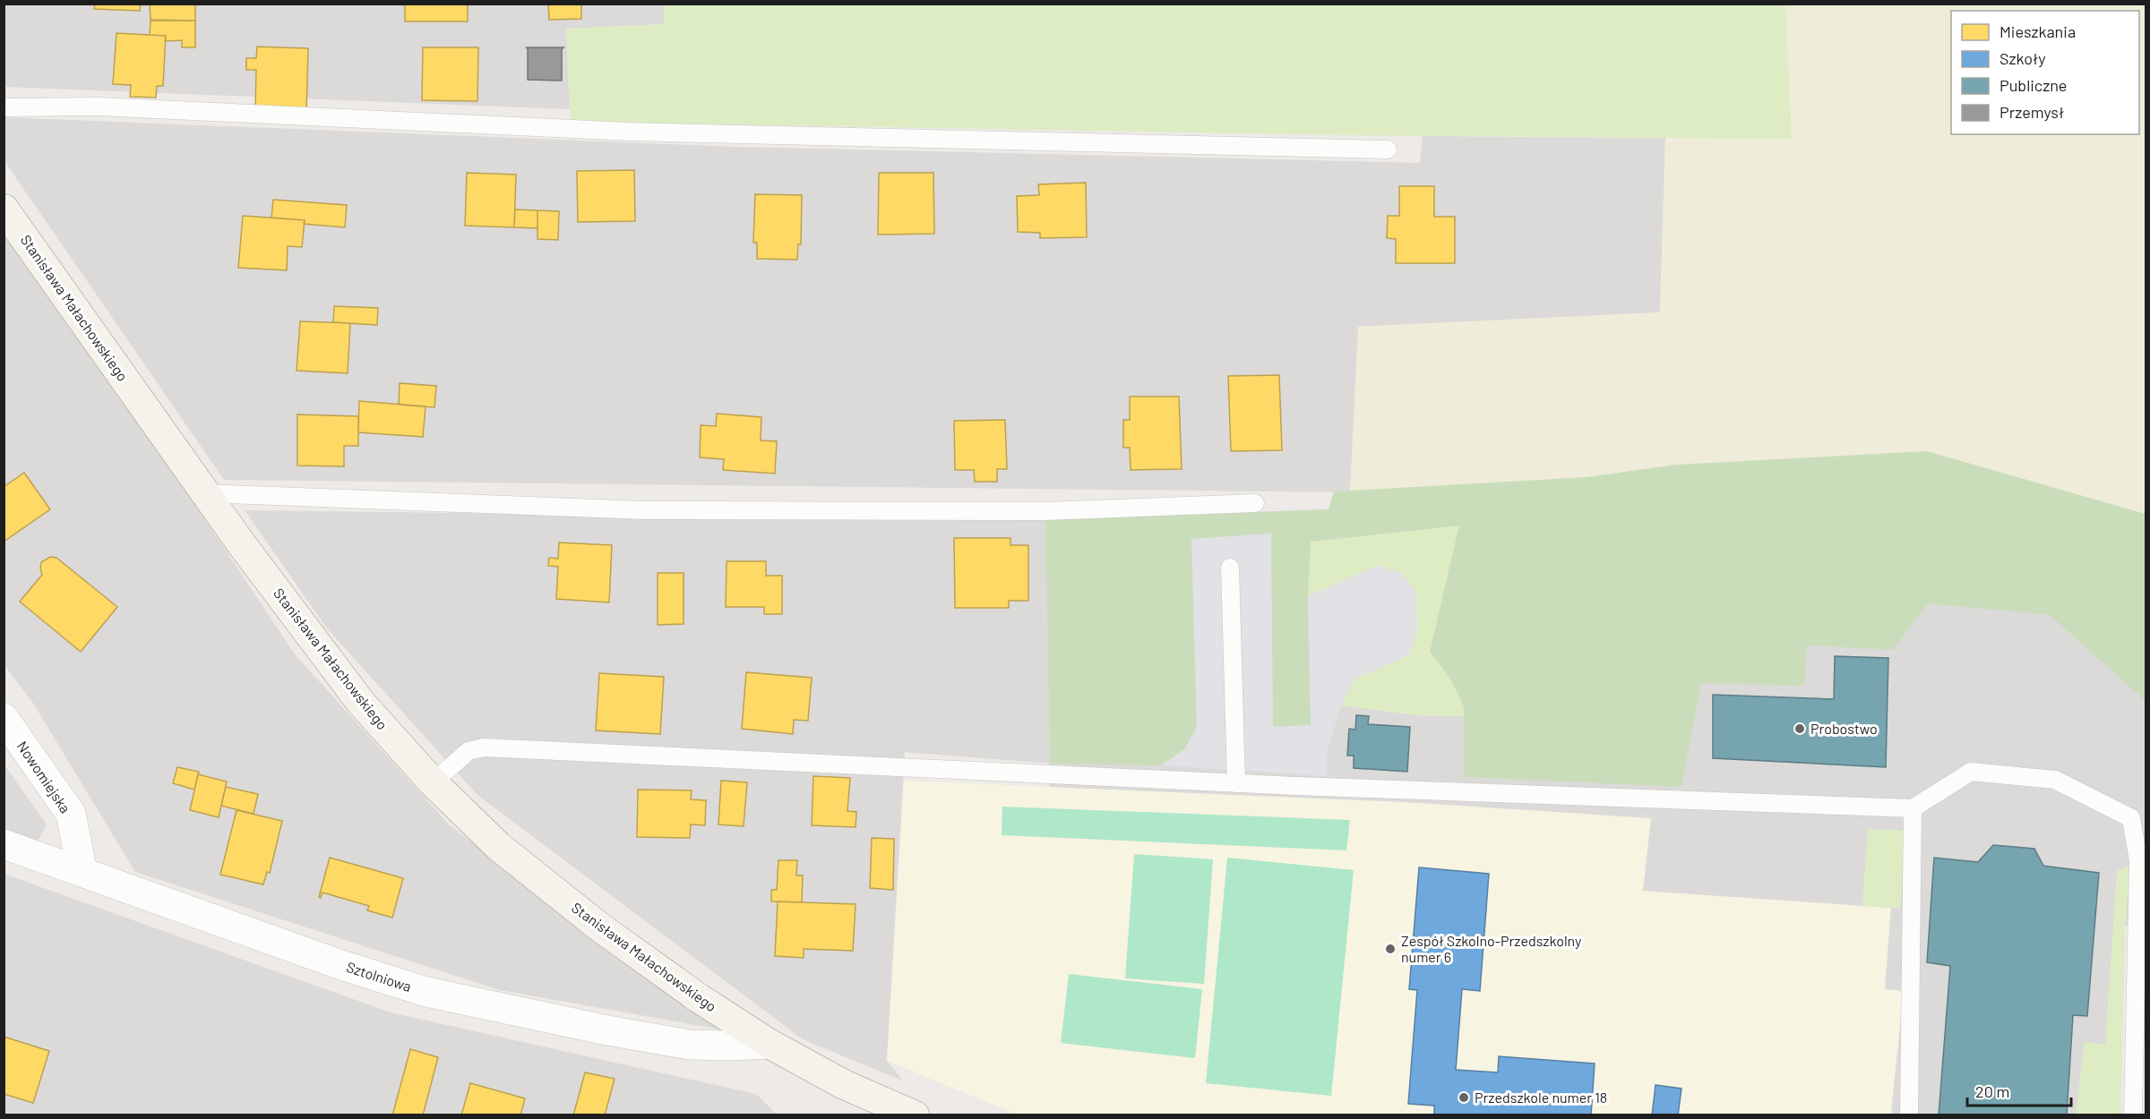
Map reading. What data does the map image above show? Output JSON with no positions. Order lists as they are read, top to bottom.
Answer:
{
  "streets": {
    "street": ["Stanisława Małachowskiego", "Nowomiejska", "Sztolniowa"]
  },
  "crossings": [
    ["Stanisława Małachowskiego", "Sztolniowa"],
    ["Nowomiejska", "Sztolniowa"]
  ],
  "places": ["Probostwo", "Zespół Szkolno-Przedszkolny numer 6", "Przedszkole numer 18"],
  "legend": [
    "Mieszkania",
    "Szkoły",
    "Publiczne",
    "Przemysł"
  ],
  "scale_bar": "20 m"
}
